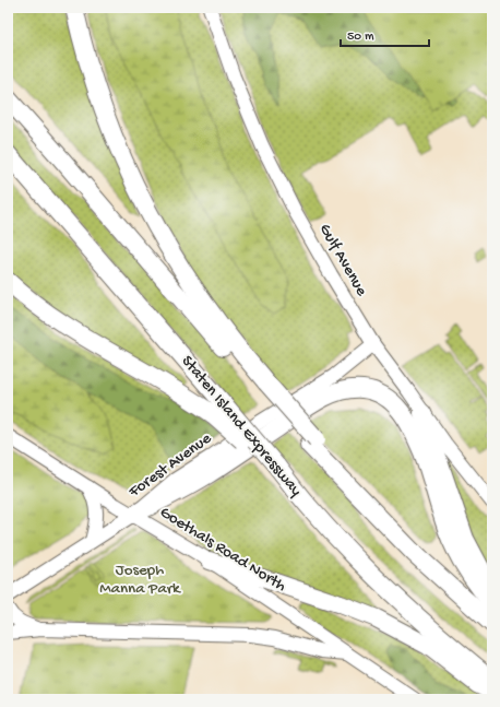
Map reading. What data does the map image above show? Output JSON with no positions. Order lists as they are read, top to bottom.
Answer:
{
  "streets": {
    "highway": ["Staten Island Expressway"],
    "street": ["Gulf Avenue", "Forest Avenue", "Goethals Road North"]
  },
  "crossings": [
    ["Gulf Avenue", "Forest Avenue"],
    ["Forest Avenue", "Goethals Road North"]
  ],
  "parks": ["Joseph Manna Park"],
  "scale_bar": "50 m"
}
